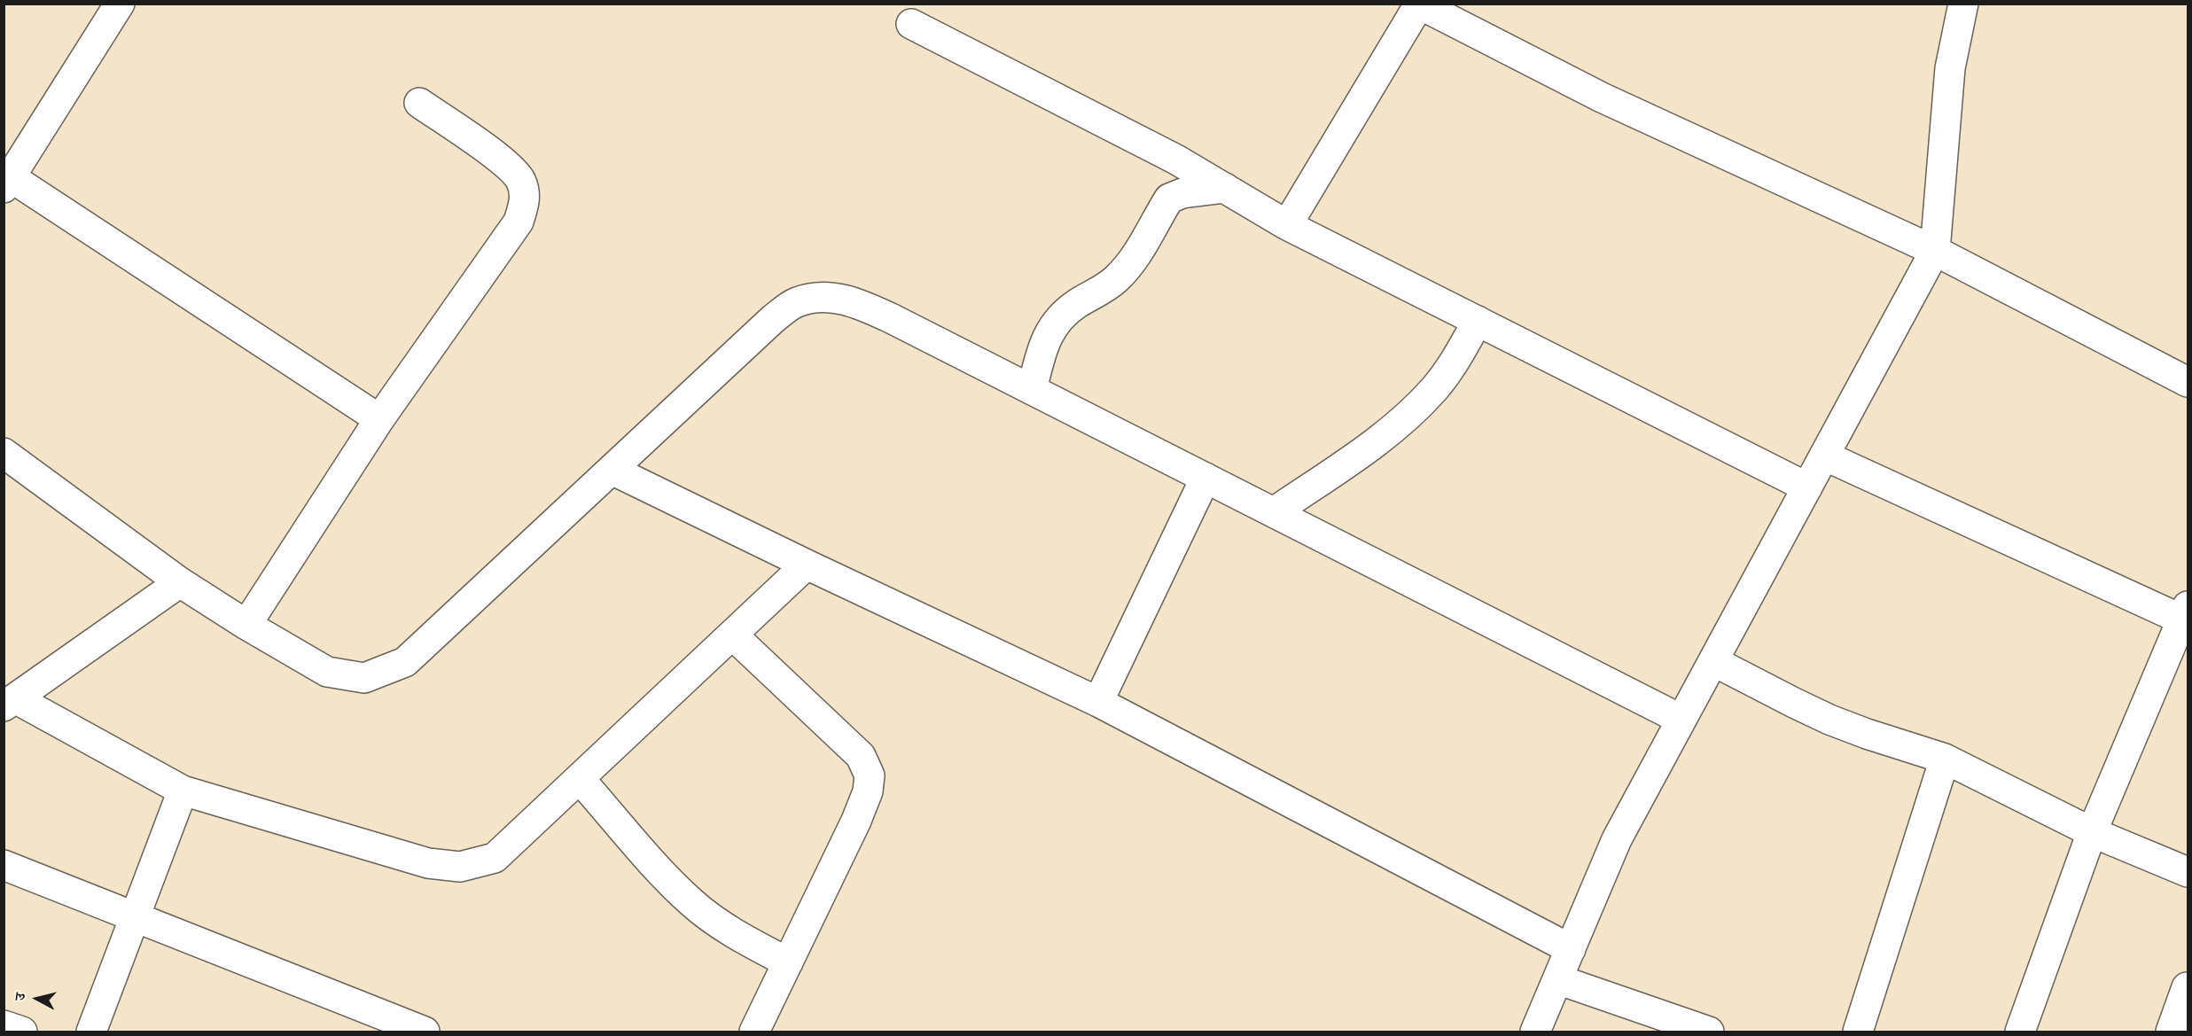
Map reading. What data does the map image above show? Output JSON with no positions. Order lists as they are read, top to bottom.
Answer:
{
  "north": "left"
}
